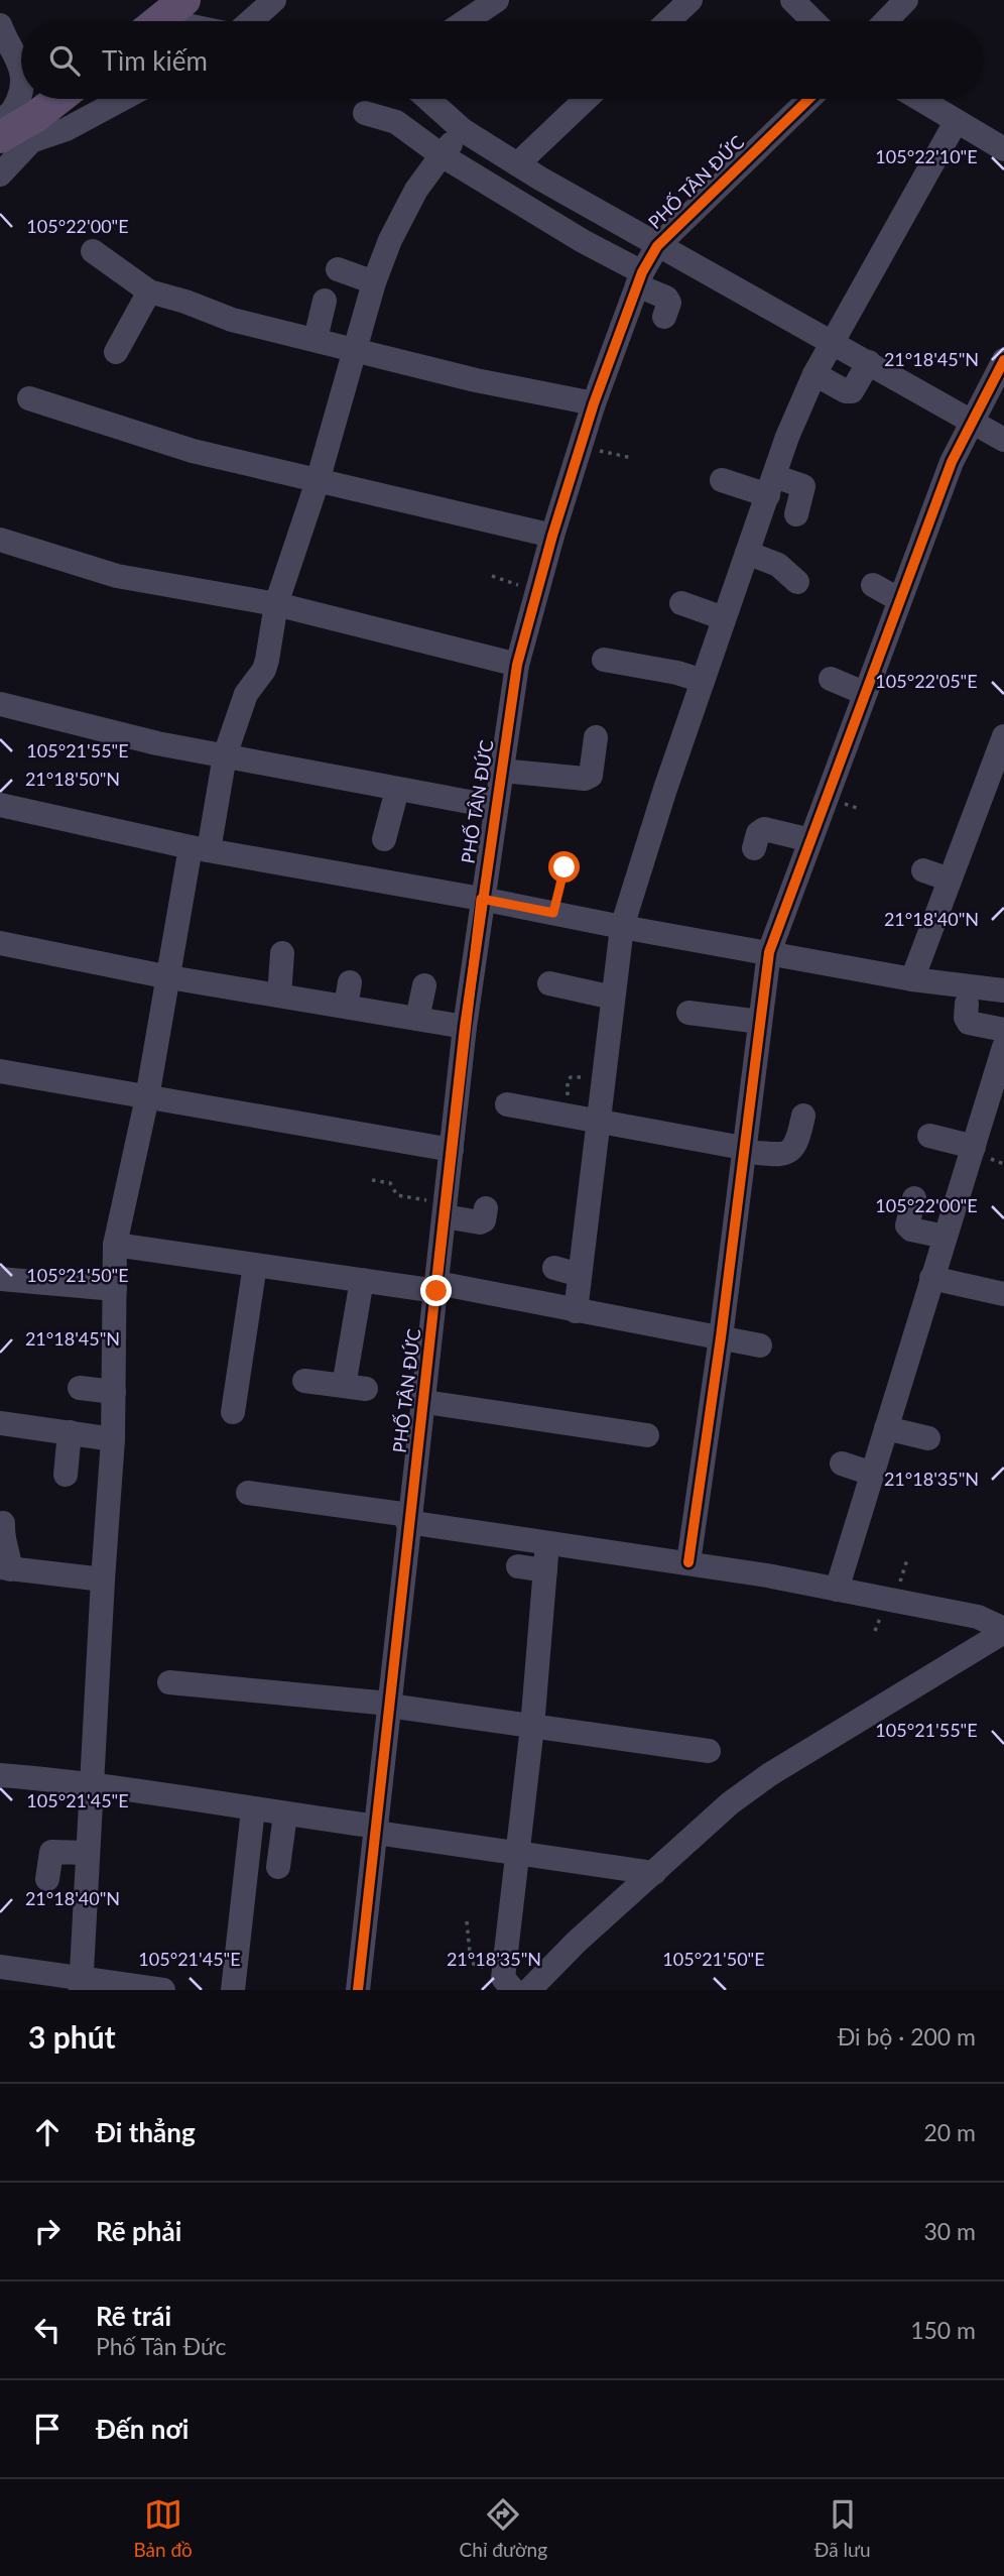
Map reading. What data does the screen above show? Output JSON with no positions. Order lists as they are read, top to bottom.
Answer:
{
  "streets": {
    "street": ["PHỐ TÂN ĐỨC"]
  },
  "page": {
    "search": "Tìm kiếm",
    "heading": ["3 phút", "Đi bộ · 200 m"],
    "list": [
      ["Đi thẳng", "20 m"],
      ["Rẽ phải", "30 m"],
      ["Rẽ trái", "Phố Tân Đức", "150 m"],
      "Đến nơi"
    ],
    "nav": ["Bản đồ", "Chỉ đường", "Đã lưu"]
  },
  "coordinates": [
    "105°22'10\"E",
    "105°22'00\"E",
    "21°18'45\"N",
    "105°22'05\"E",
    "105°21'55\"E",
    "21°18'50\"N",
    "21°18'40\"N",
    "105°21'50\"E",
    "21°18'35\"N",
    "105°21'45\"E"
  ]
}
